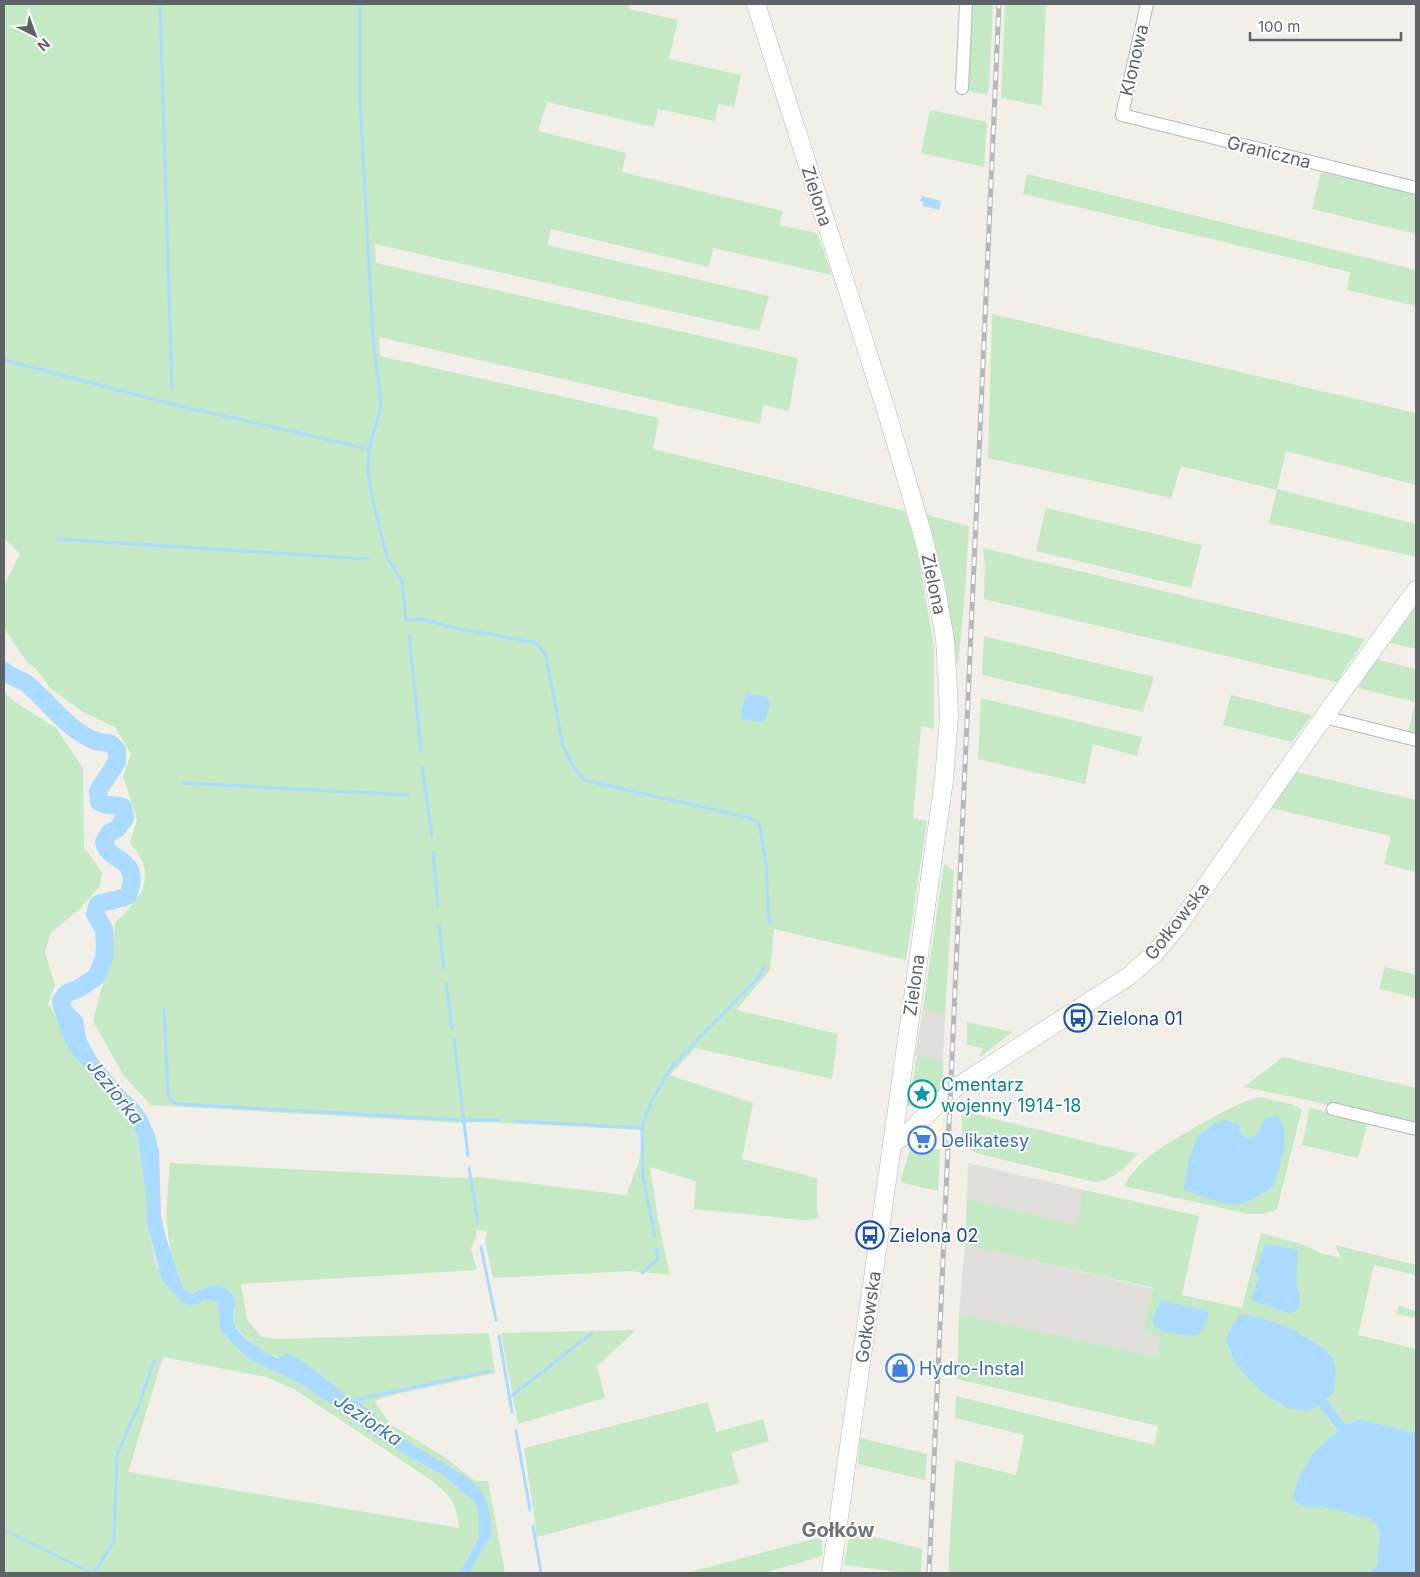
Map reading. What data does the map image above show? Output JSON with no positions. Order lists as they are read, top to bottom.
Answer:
{
  "streets": {
    "street": [
      "Klonowa",
      "Graniczna",
      "Zielona",
      "Gołkowska"
    ]
  },
  "crossings": [
    ["Klonowa", "Graniczna"],
    ["Zielona", "Gołkowska"]
  ],
  "districts": ["Gołków"],
  "water": ["Jeziorka"],
  "places": {
    "bus stop": ["Zielona 01", "Zielona 02"],
    "place": ["Cmentarz wojenny 1914-18"],
    "supermarket": ["Delikatesy"],
    "shop": ["Hydro-Instal"]
  },
  "scale_bar": "100 m",
  "north": "bottom right"
}
